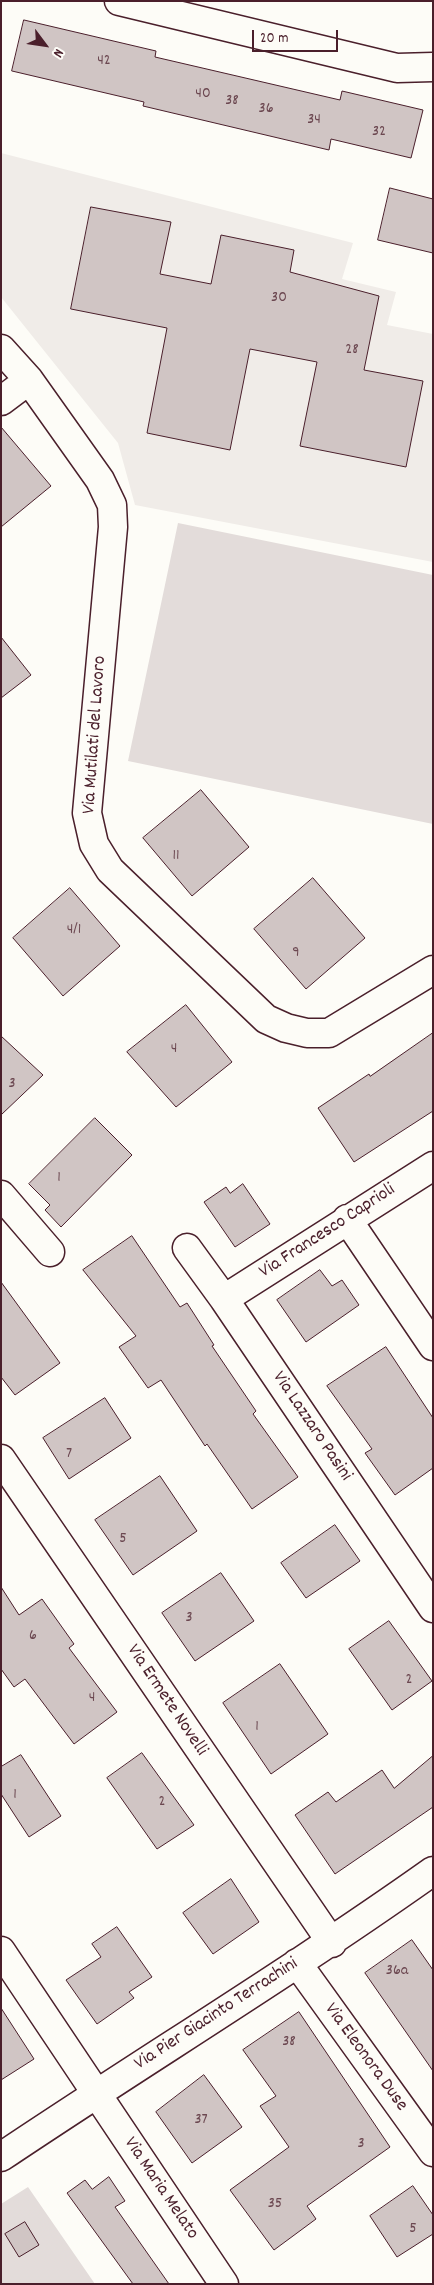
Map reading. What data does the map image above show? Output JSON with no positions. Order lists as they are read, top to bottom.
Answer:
{
  "streets": {
    "street": [
      "Via Mutilati del Lavoro",
      "Via Francesco Caprioli",
      "Via Lazzaro Pasini",
      "Via Ermete Novelli",
      "Via Pier Giacinto Terrachini",
      "Via Eleonora Duse",
      "Via Maria Melato"
    ]
  },
  "crossings": [
    ["Via Francesco Caprioli", "Via Lazzaro Pasini"],
    ["Via Ermete Novelli", "Via Pier Giacinto Terrachini"],
    ["Via Pier Giacinto Terrachini", "Via Eleonora Duse"],
    ["Via Pier Giacinto Terrachini", "Via Maria Melato"]
  ],
  "house_numbers": [
    "42",
    "40",
    "38",
    "36",
    "34",
    "32",
    "30",
    "28",
    "11",
    "4/1",
    "9",
    "4",
    "3",
    "1",
    "7",
    "5",
    "3",
    "6",
    "2",
    "4",
    "1",
    "1",
    "2",
    "36a",
    "38",
    "37",
    "3",
    "35",
    "5"
  ],
  "scale_bar": "20 m",
  "north": "bottom right"
}
